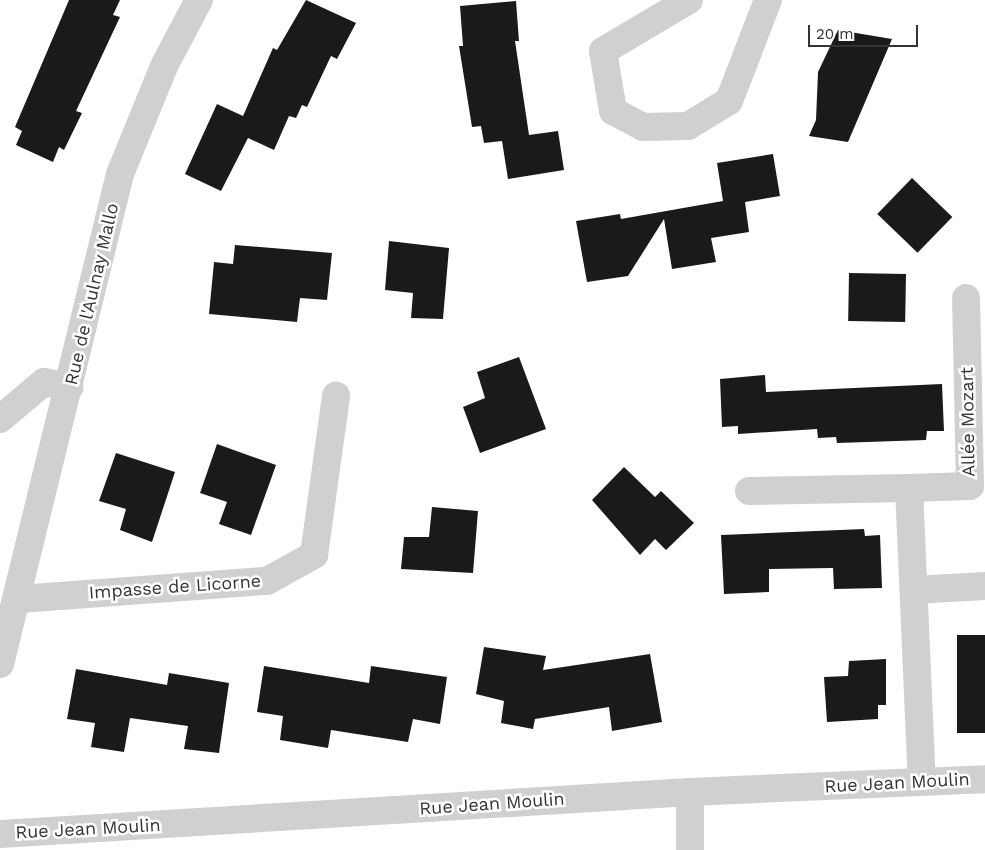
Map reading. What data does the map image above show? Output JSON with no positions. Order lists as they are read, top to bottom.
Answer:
{
  "streets": {
    "street": [
      "Rue de l'Aulnay Mallo",
      "Allée Mozart",
      "Impasse de Licorne",
      "Rue Jean Moulin"
    ]
  },
  "crossings": [
    ["Rue de l'Aulnay Mallo", "Impasse de Licorne"]
  ],
  "scale_bar": "20 m"
}
